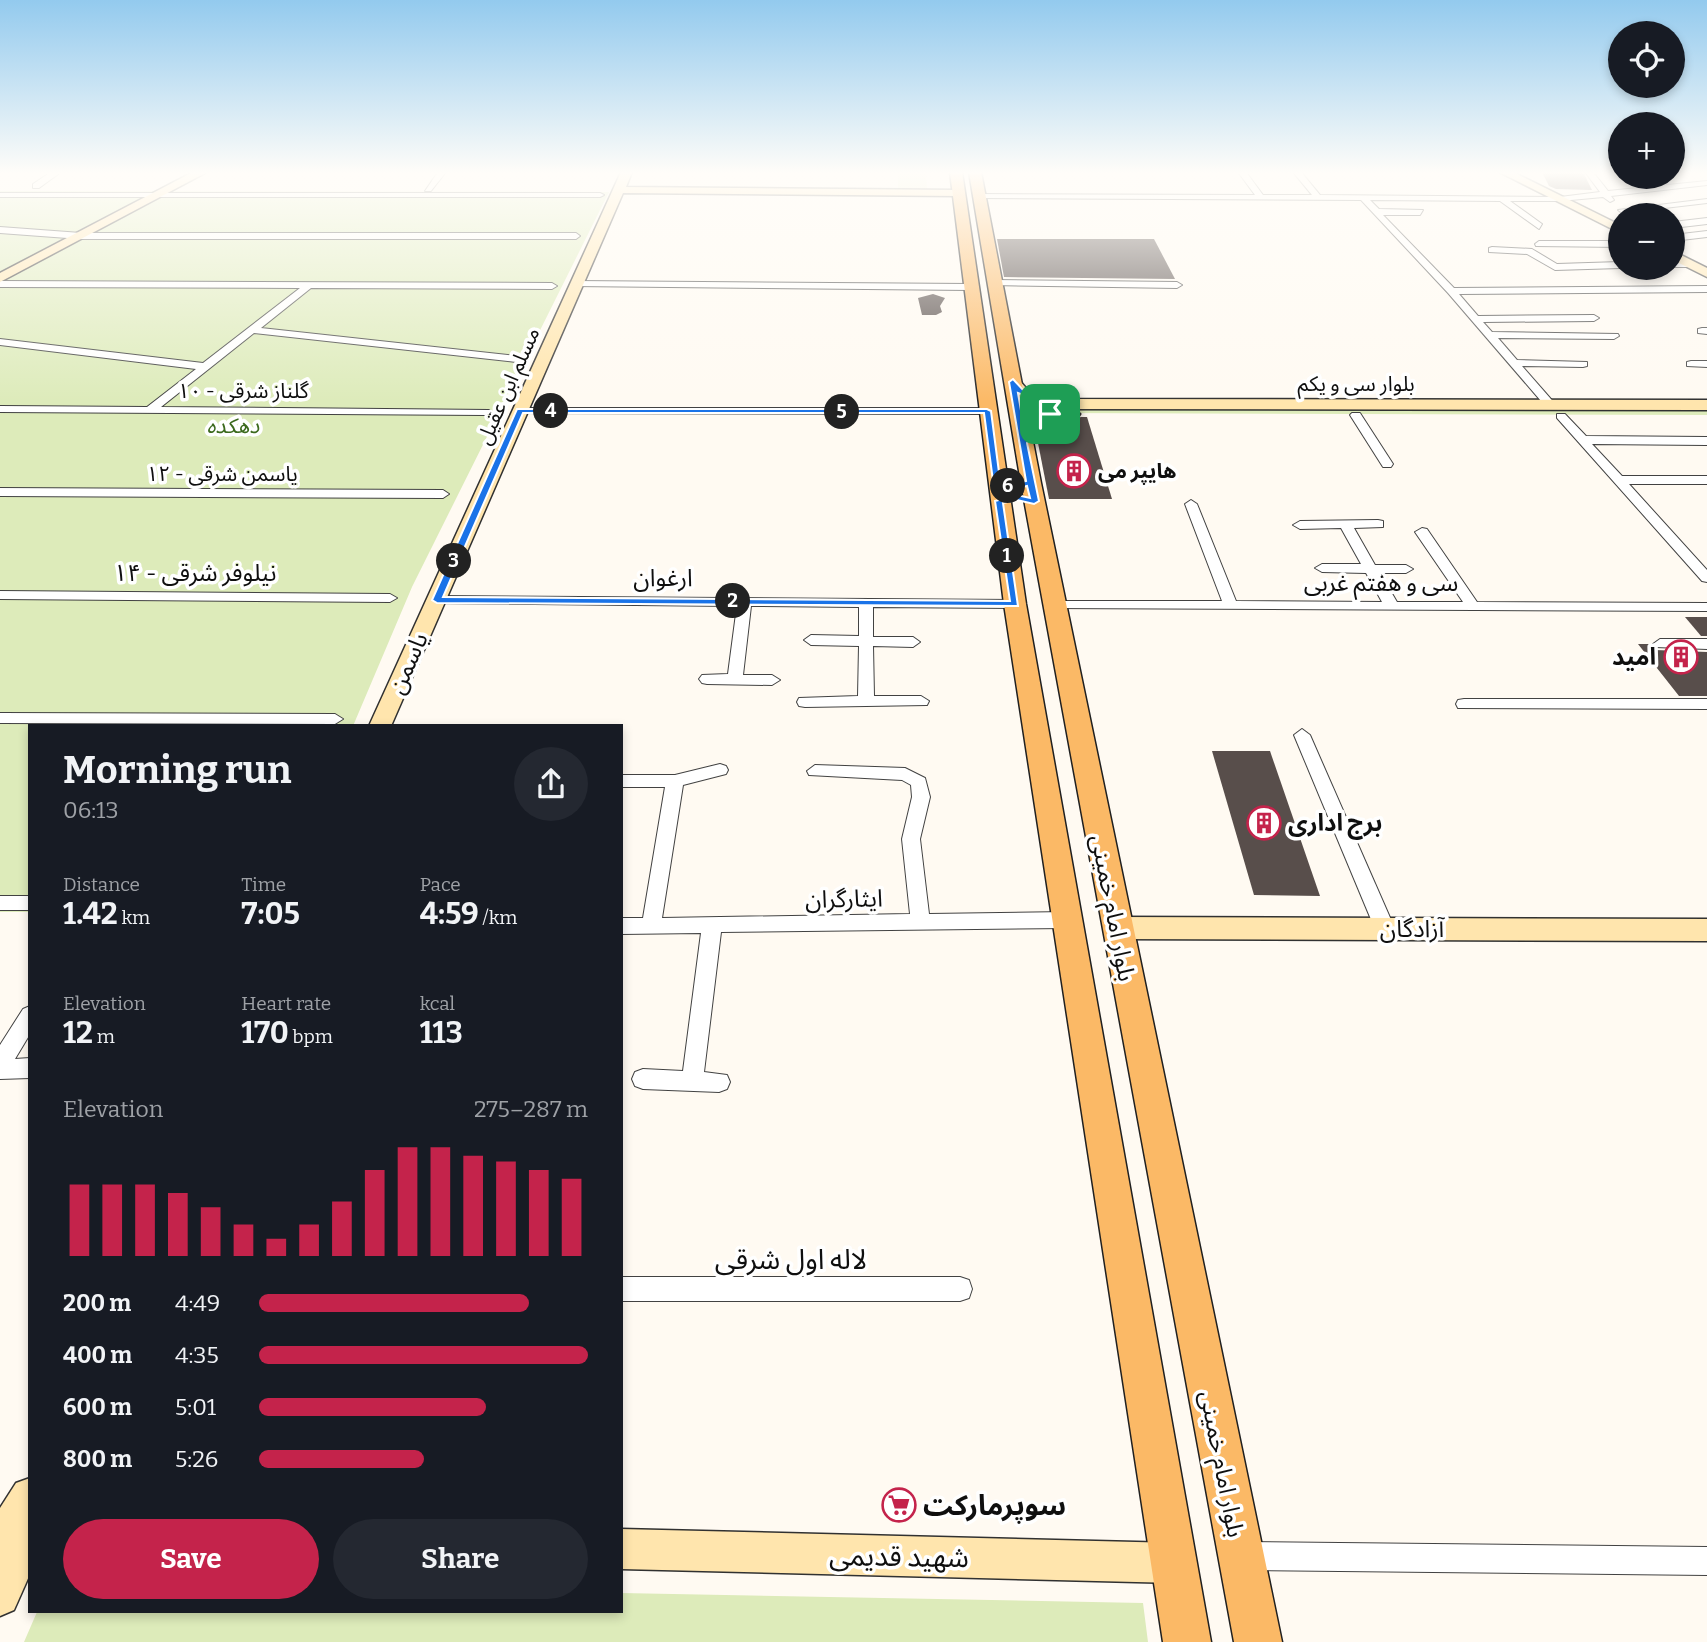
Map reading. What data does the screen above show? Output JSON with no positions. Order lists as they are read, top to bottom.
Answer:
{
  "streets": {
    "main road": ["بلوار امام خمینی"],
    "street": [
      "بلوار سی و یکم",
      "مسلم ابن عقیل",
      "گلناز شرقی - ۱۰",
      "یاسمن شرقی - ۱۲",
      "نیلوفر شرقی - ۱۴",
      "ارغوان",
      "سی و هفتم غربی",
      "یاسمن",
      "ایثارگران",
      "آزادگان",
      "لاله اول شرقی",
      "شهید قدیمی"
    ]
  },
  "crossings": [
    ["بلوار سی و یکم", "بلوار امام خمینی"],
    ["مسلم ابن عقیل", "ارغوان"],
    ["مسلم ابن عقیل", "یاسمن"],
    ["ارغوان", "یاسمن"],
    ["ارغوان", "بلوار امام خمینی"],
    ["سی و هفتم غربی", "بلوار امام خمینی"],
    ["ایثارگران", "بلوار امام خمینی"],
    ["بلوار امام خمینی", "آزادگان"],
    ["بلوار امام خمینی", "شهید قدیمی"]
  ],
  "parks": ["دهکده"],
  "places": {
    "building": ["هایپر می", "امید", "برج اداری"],
    "supermarket": ["سوپرمارکت"]
  },
  "page": {
    "map_buttons": ["+", "−"],
    "pins": [
      "4",
      "5",
      "6",
      "1",
      "3",
      "2"
    ],
    "heading": ["Morning run", "06:13"],
    "stats": [
      ["Distance", "1.42 km"],
      ["Time", "7:05"],
      ["Pace", "4:59 /km"],
      ["Elevation", "12 m"],
      ["Heart rate", "170 bpm"],
      ["kcal", "113"]
    ],
    "chart": ["Elevation", "275–287 m"],
    "list": [
      {
        "name": "200 m",
        "note": "4:49"
      },
      {
        "name": "400 m",
        "note": "4:35"
      },
      {
        "name": "600 m",
        "note": "5:01"
      },
      {
        "name": "800 m",
        "note": "5:26"
      }
    ],
    "buttons": ["Save", "Share"]
  }
}
